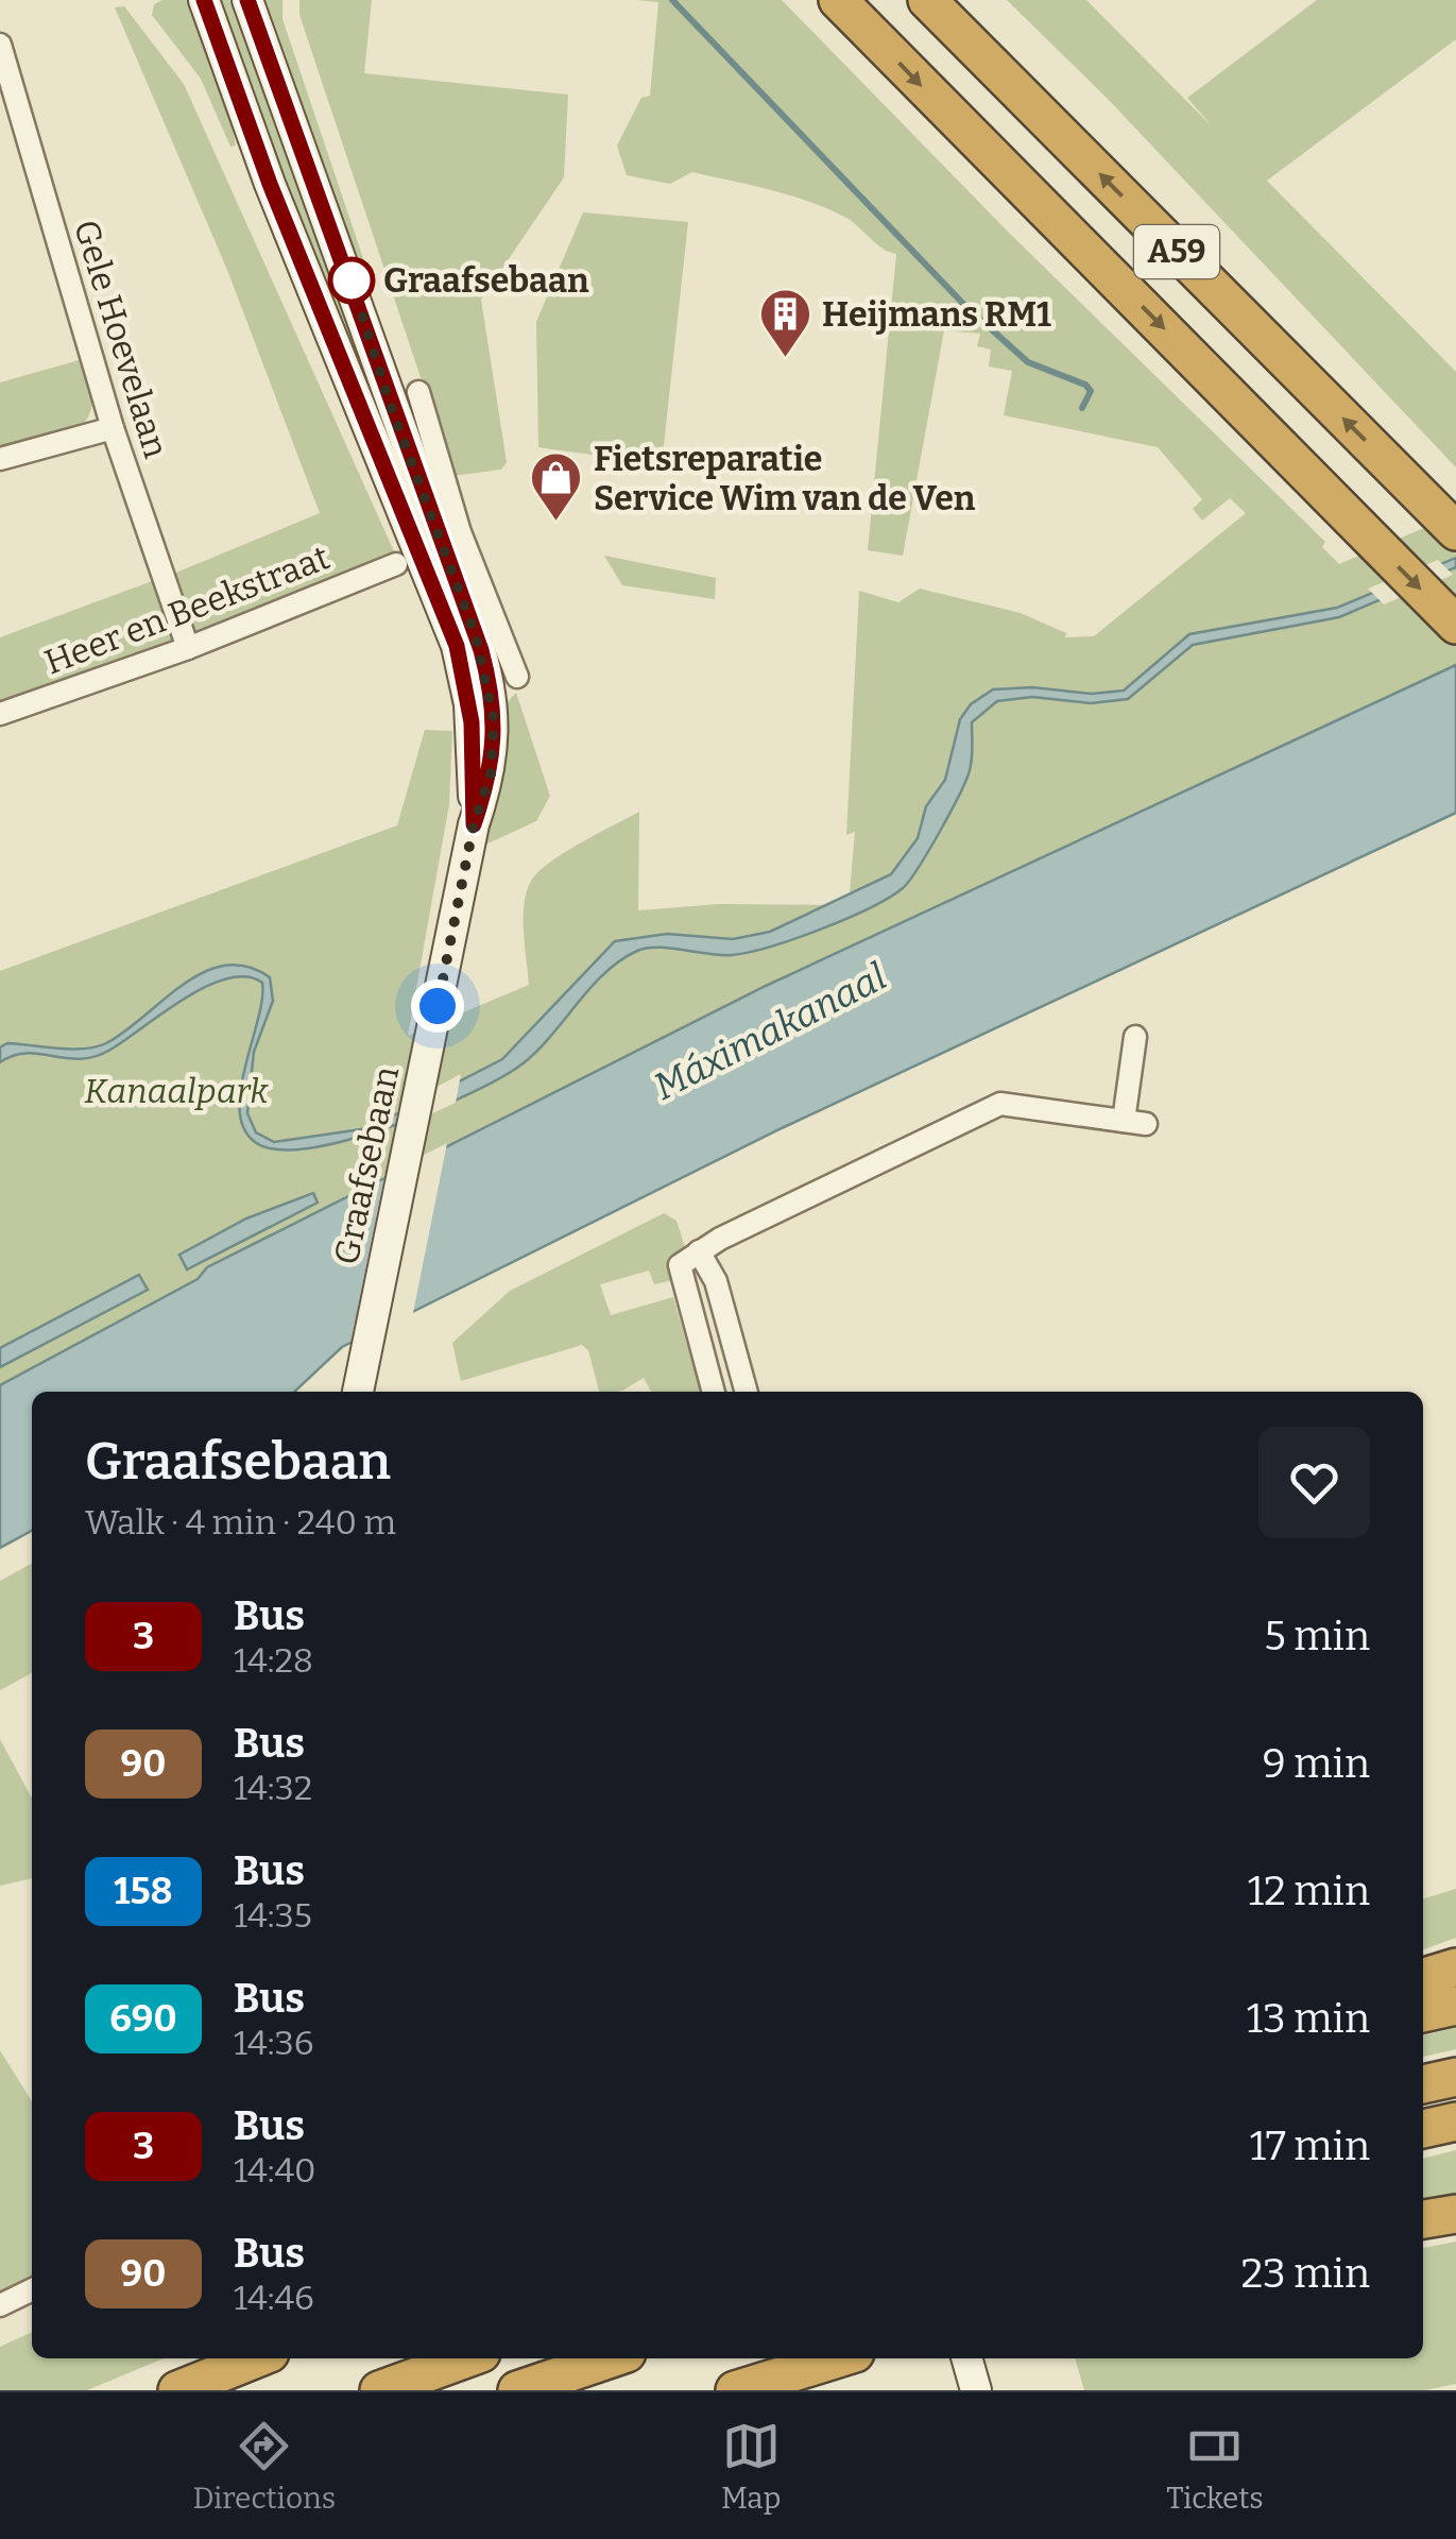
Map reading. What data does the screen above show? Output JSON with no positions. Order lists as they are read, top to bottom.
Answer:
{
  "streets": {
    "highway": ["A59"],
    "main road": ["Graafsebaan"],
    "street": ["Gele Hoevelaan", "Heer en Beekstraat"]
  },
  "crossings": [
    ["Gele Hoevelaan", "Heer en Beekstraat"]
  ],
  "water": ["Máximakanaal"],
  "parks": ["Kanaalpark"],
  "places": {
    "other": ["Graafsebaan"],
    "building": ["Heijmans RM1"],
    "shop": ["Fietsreparatie Service Wim van de Ven"]
  },
  "lines": ["bus line 3"],
  "page": {
    "heading": ["Graafsebaan", "Walk · 4 min · 240 m"],
    "list": [
      {
        "mark": "3",
        "name": "Bus",
        "note": "14:28",
        "value": "5 min"
      },
      {
        "mark": "90",
        "name": "Bus",
        "note": "14:32",
        "value": "9 min"
      },
      {
        "mark": "158",
        "name": "Bus",
        "note": "14:35",
        "value": "12 min"
      },
      {
        "mark": "690",
        "name": "Bus",
        "note": "14:36",
        "value": "13 min"
      },
      {
        "mark": "3",
        "name": "Bus",
        "note": "14:40",
        "value": "17 min"
      },
      {
        "mark": "90",
        "name": "Bus",
        "note": "14:46",
        "value": "23 min"
      }
    ],
    "tabs": ["Directions", "Map", "Tickets"]
  }
}
